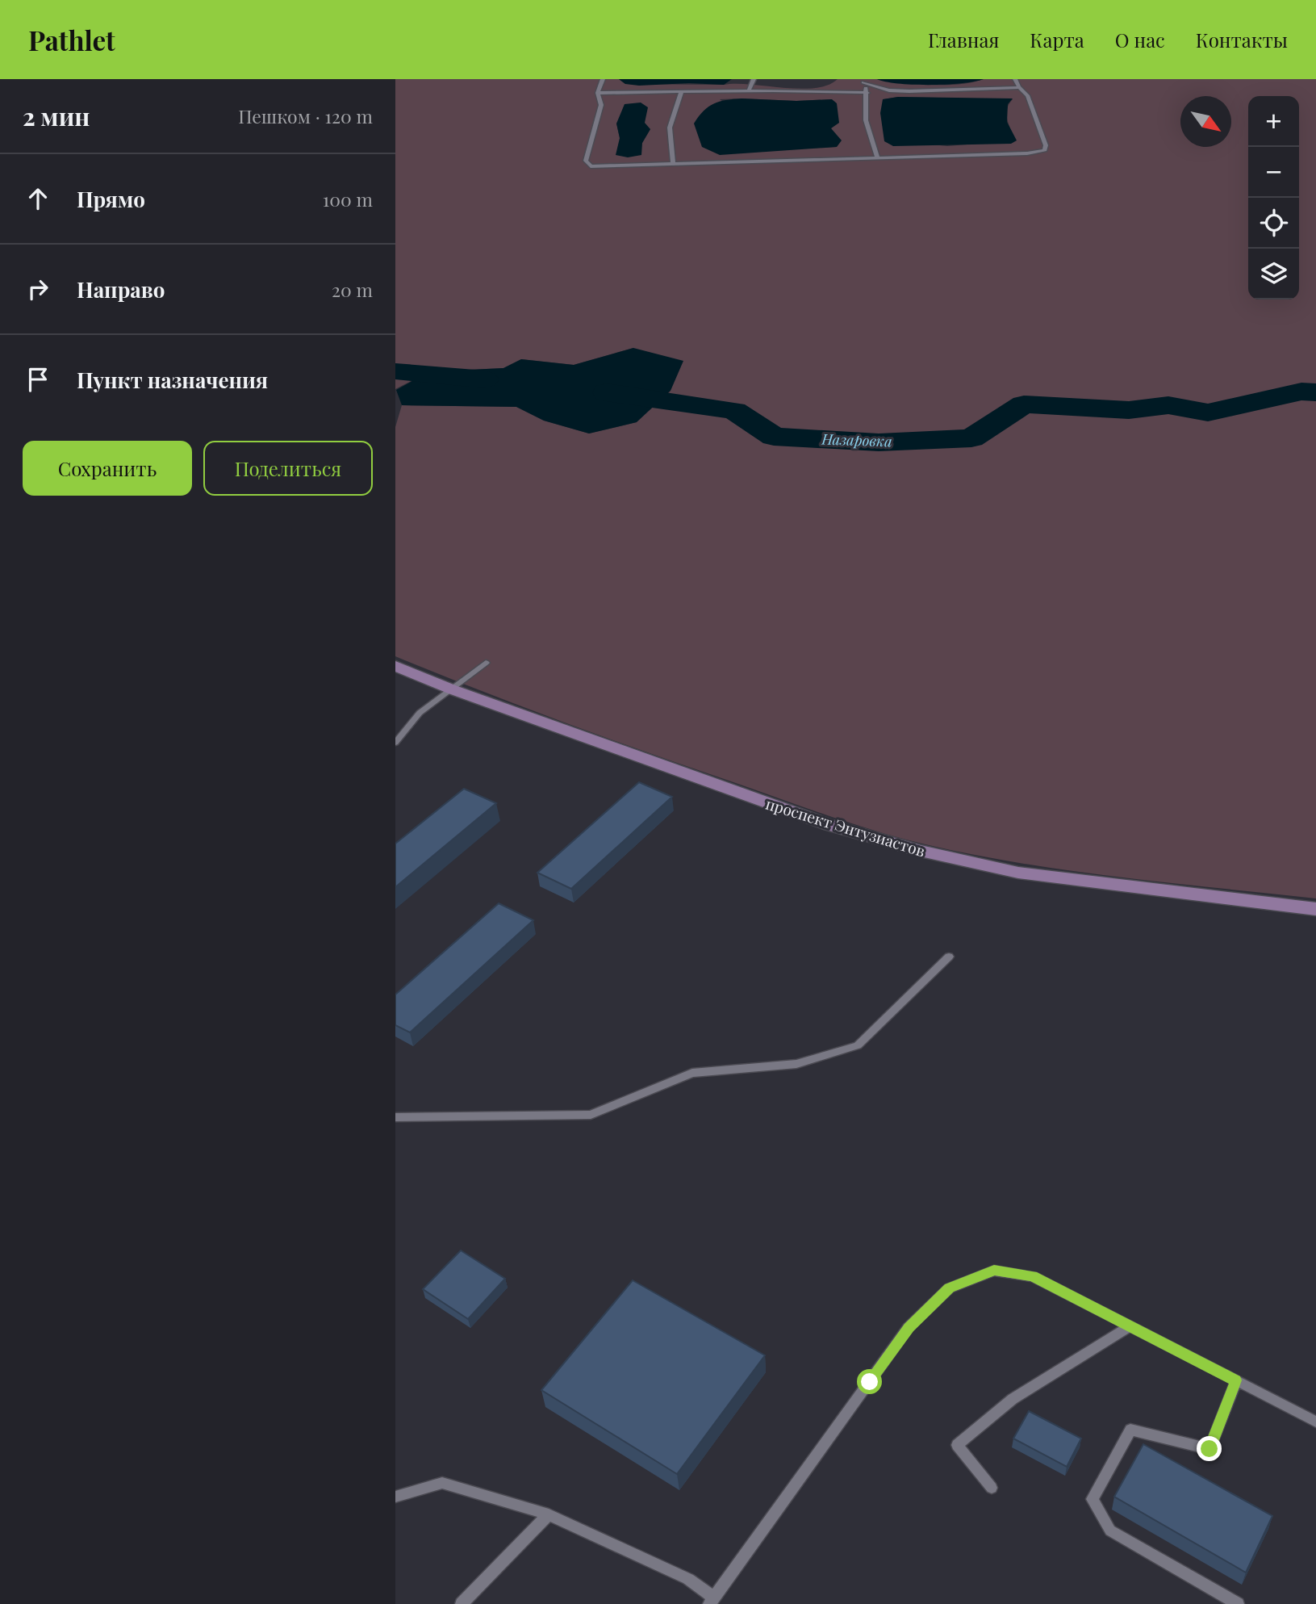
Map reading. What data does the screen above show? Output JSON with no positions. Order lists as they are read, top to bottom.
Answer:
{
  "streets": {
    "street": ["проспект Энтузиастов"]
  },
  "water": ["Назаровка"],
  "north": "bottom right",
  "page": {
    "header": "Pathlet",
    "nav": [
      "Главная",
      "Карта",
      "О нас",
      "Контакты"
    ],
    "heading": ["2 мин", "Пешком · 120 m"],
    "map_buttons": ["+", "−"],
    "list": [
      ["Прямо", "100 m"],
      ["Направо", "20 m"],
      "Пункт назначения"
    ],
    "buttons": ["Сохранить", "Поделиться"]
  }
}
